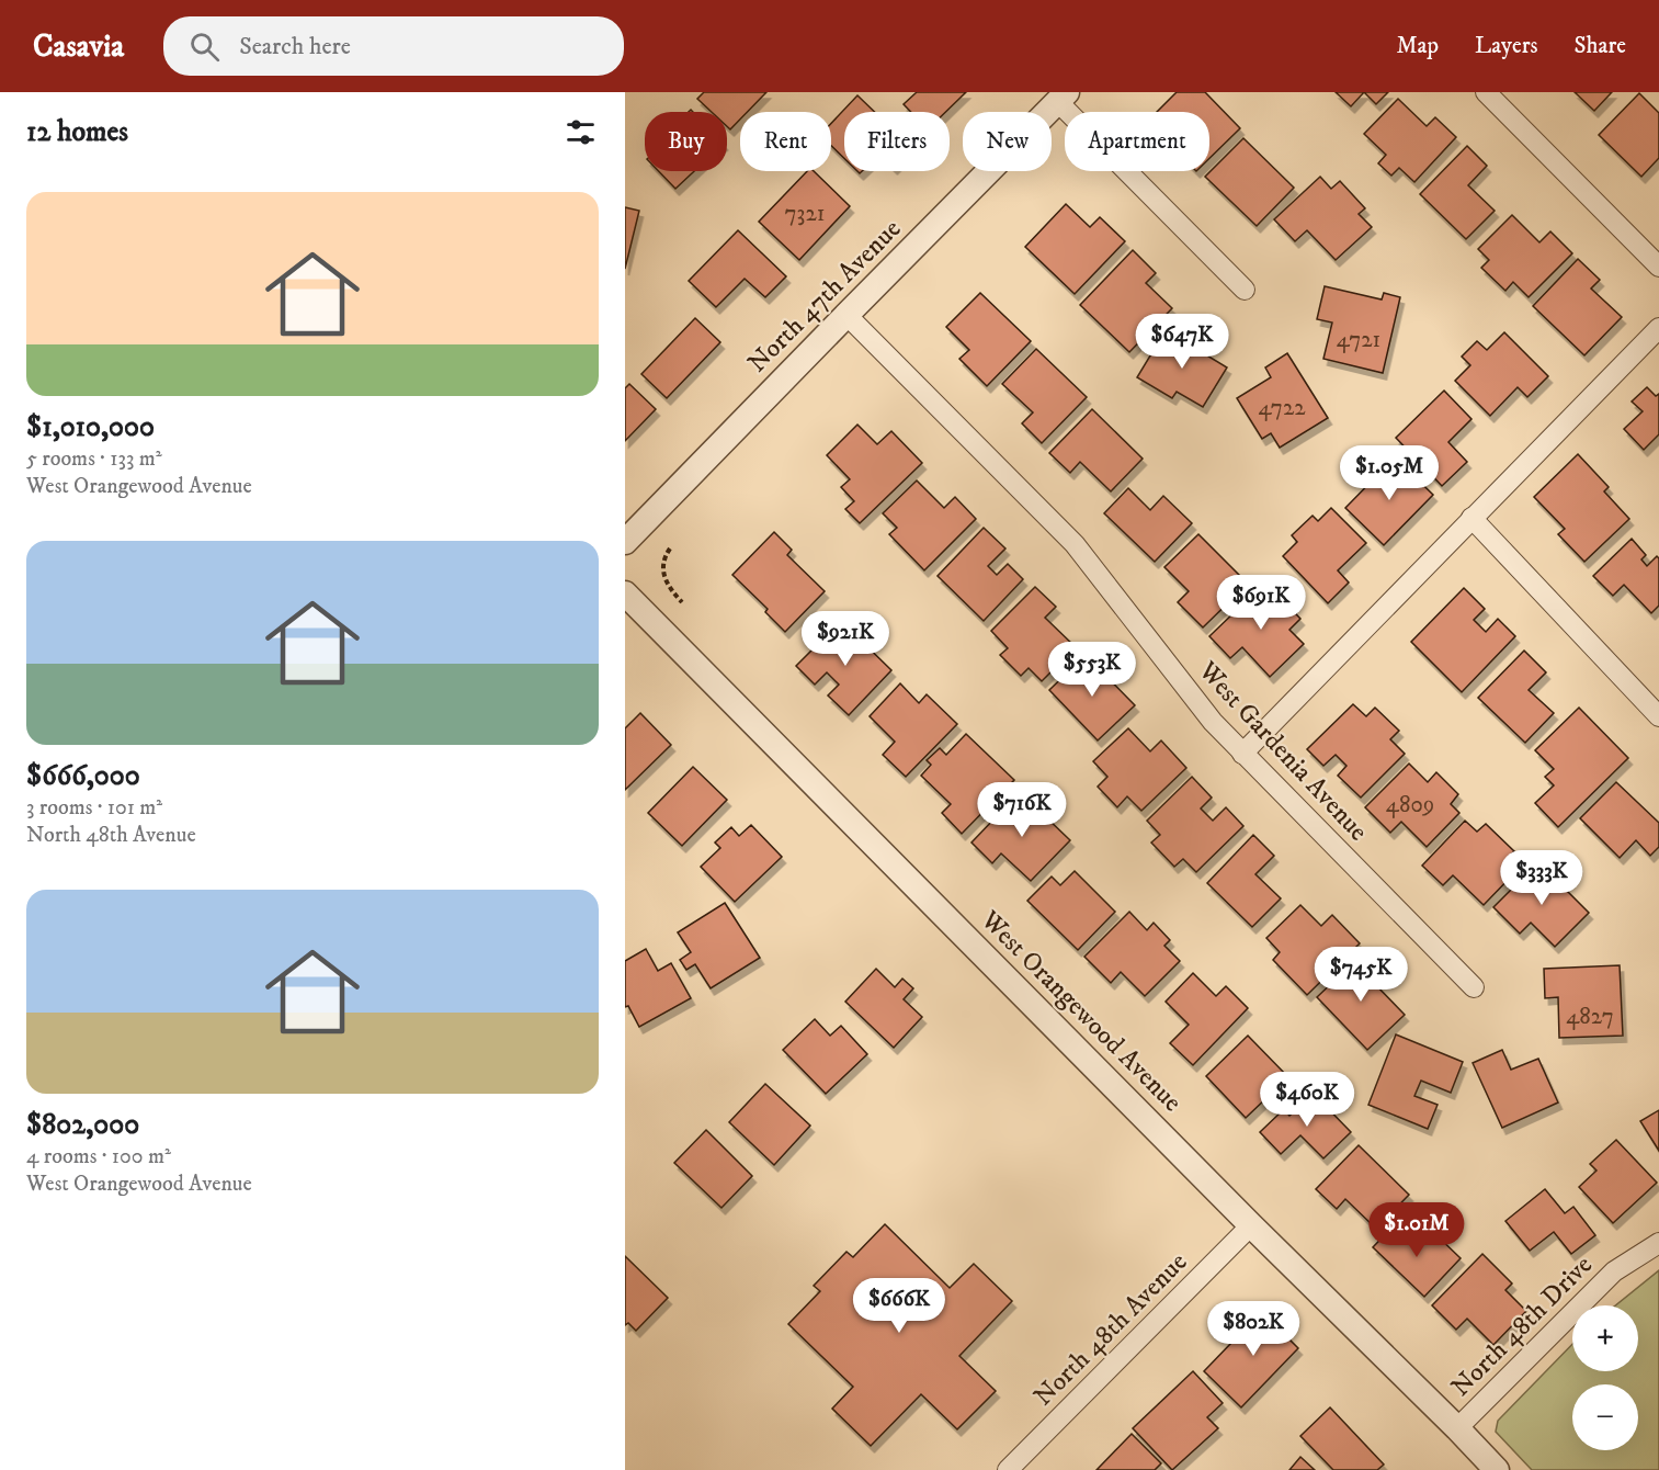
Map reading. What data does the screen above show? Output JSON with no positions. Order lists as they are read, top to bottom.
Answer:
{
  "streets": {
    "street": [
      "North 47th Avenue",
      "West Gardenia Avenue",
      "West Orangewood Avenue",
      "North 48th Drive",
      "North 48th Avenue"
    ]
  },
  "crossings": [
    ["North 47th Avenue", "West Gardenia Avenue"],
    ["West Orangewood Avenue", "North 48th Drive"],
    ["West Orangewood Avenue", "North 48th Avenue"]
  ],
  "house_numbers": [
    "7321",
    "4721",
    "4722",
    "4809",
    "4827"
  ],
  "page": {
    "header": "Casavia",
    "search": "Search here",
    "nav": ["Map", "Layers", "Share"],
    "heading": "12 homes",
    "chip": [
      "Buy",
      "Rent",
      "Filters",
      "New",
      "Apartment"
    ],
    "list": [
      {
        "name": "$1,010,000",
        "note": "5 rooms · 133 m² · West Orangewood Avenue"
      },
      {
        "name": "$666,000",
        "note": "3 rooms · 101 m² · North 48th Avenue"
      },
      {
        "name": "$802,000",
        "note": "4 rooms · 100 m² · West Orangewood Avenue"
      }
    ],
    "price": [
      "$647K",
      "$1.05M",
      "$691K",
      "$921K",
      "$553K",
      "$716K",
      "$333K",
      "$745K",
      "$460K",
      "$1.01M",
      "$666K",
      "$802K"
    ],
    "map_buttons": ["+", "−"]
  }
}
